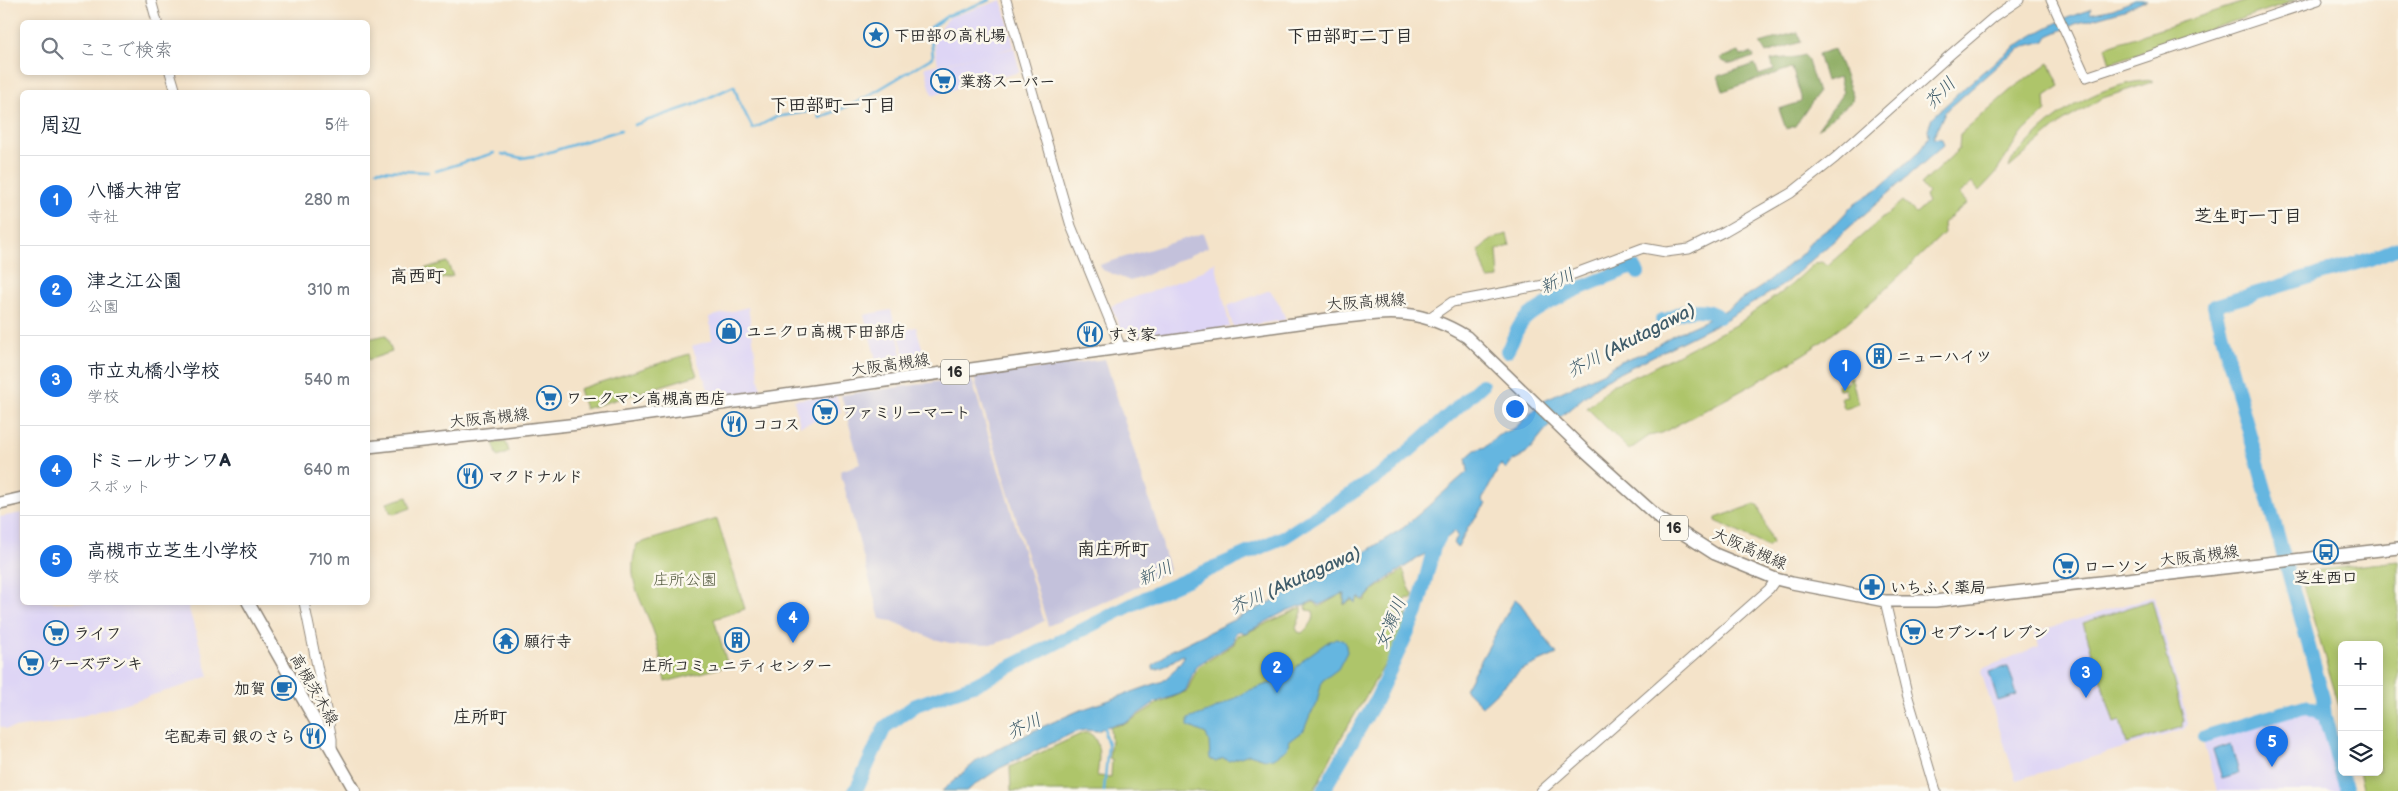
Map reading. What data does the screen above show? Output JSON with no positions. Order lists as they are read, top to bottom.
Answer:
{
  "streets": {
    "main road": ["大阪高槻線", "16", "高槻茨木線"]
  },
  "districts": [
    "下田部町二丁目",
    "下田部町一丁目",
    "芝生町一丁目",
    "高西町",
    "南庄所町",
    "庄所町"
  ],
  "water": [
    "芥川",
    "新川",
    "芥川 (Akutagawa)",
    "女瀬川"
  ],
  "parks": ["庄所公園"],
  "places": {
    "place": ["下田部の高札場"],
    "supermarket": [
      "業務スーパー",
      "ワークマン高槻高西店",
      "ファミリーマート",
      "ローソン",
      "セブン-イレブン",
      "ライフ",
      "ケーズデンキ"
    ],
    "shop": ["ユニクロ高槻下田部店"],
    "restaurant": [
      "すき家",
      "ココス",
      "マクドナルド",
      "宅配寿司 銀のさら"
    ],
    "building": ["ニューハイツ", "庄所コミュニティセンター"],
    "bus stop": ["芝生西口"],
    "pharmacy": ["いちふく薬局"],
    "temple": ["願行寺"],
    "cafe": ["加賀"]
  },
  "page": {
    "search": "ここで検索",
    "heading": ["周辺", "5件"],
    "list": [
      {
        "mark": "1",
        "name": "八幡大神宮",
        "note": "寺社",
        "value": "280 m"
      },
      {
        "mark": "2",
        "name": "津之江公園",
        "note": "公園",
        "value": "310 m"
      },
      {
        "mark": "3",
        "name": "市立丸橋小学校",
        "note": "学校",
        "value": "540 m"
      },
      {
        "mark": "4",
        "name": "ドミールサンワA",
        "note": "スポット",
        "value": "640 m"
      },
      {
        "mark": "5",
        "name": "高槻市立芝生小学校",
        "note": "学校",
        "value": "710 m"
      }
    ],
    "pins": [
      "1",
      "4",
      "2",
      "3",
      "5"
    ],
    "map_buttons": ["+", "−"]
  }
}
